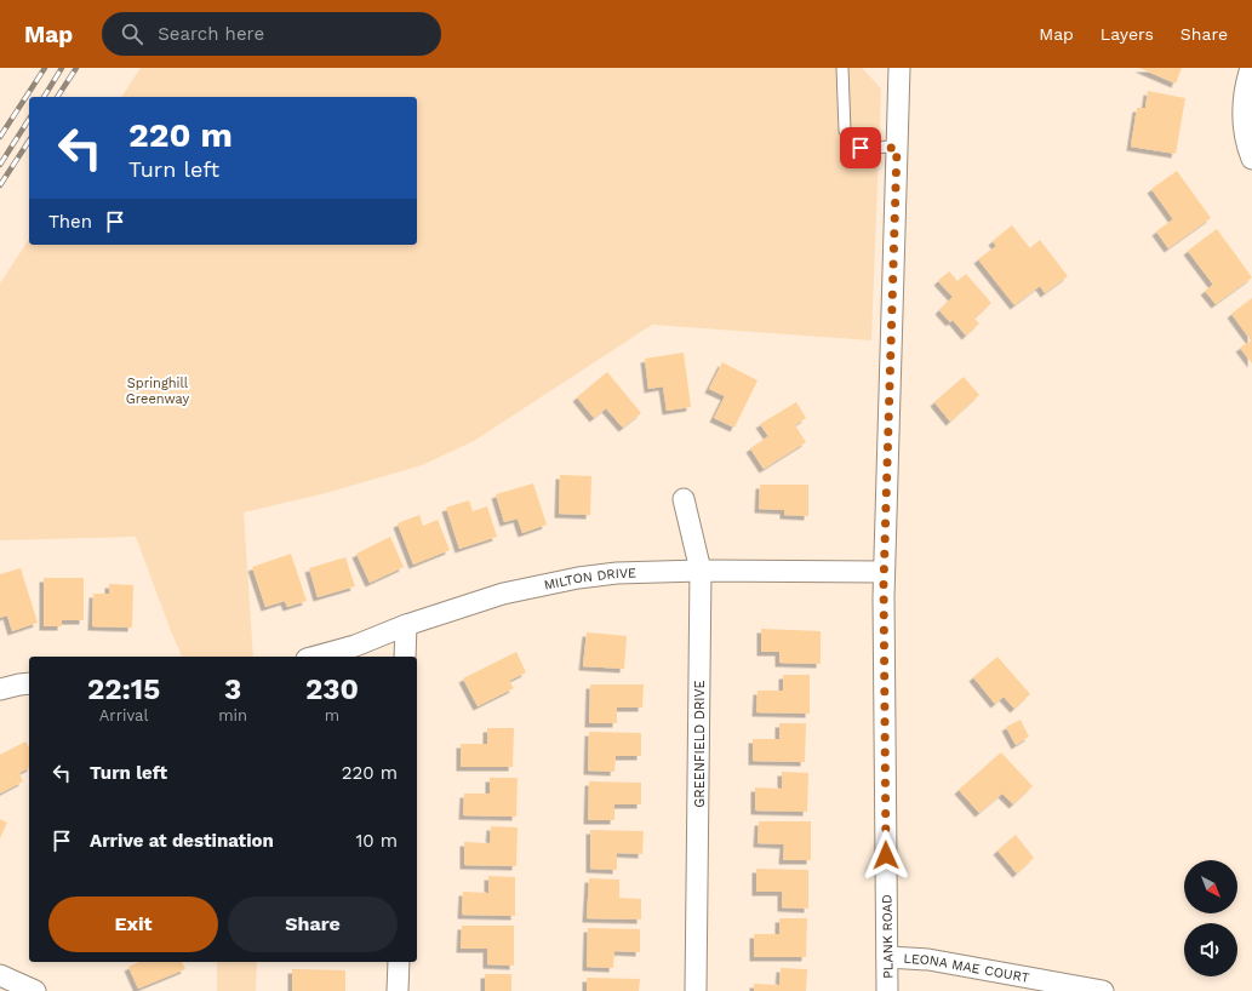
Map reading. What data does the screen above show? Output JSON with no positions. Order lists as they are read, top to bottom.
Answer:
{
  "streets": {
    "street": [
      "MILTON DRIVE",
      "GREENFIELD DRIVE",
      "PLANK ROAD",
      "LEONA MAE COURT"
    ]
  },
  "crossings": [
    ["MILTON DRIVE", "GREENFIELD DRIVE"],
    ["MILTON DRIVE", "PLANK ROAD"],
    ["PLANK ROAD", "LEONA MAE COURT"]
  ],
  "parks": ["Springhill Greenway"],
  "north": "bottom right",
  "page": {
    "header": "Map",
    "search": "Search here",
    "nav": ["Map", "Layers", "Share"],
    "turn": ["220 m", "Turn left"],
    "then": "Then",
    "eta": [
      "22:15",
      "Arrival",
      "3",
      "min",
      "230",
      "m"
    ],
    "list": [
      {
        "name": "Turn left",
        "value": "220 m"
      },
      {
        "name": "Arrive at destination",
        "value": "10 m"
      }
    ],
    "buttons": ["Exit", "Share"]
  }
}
